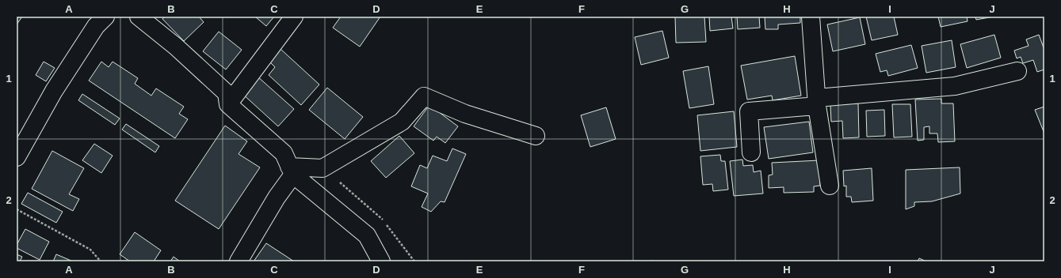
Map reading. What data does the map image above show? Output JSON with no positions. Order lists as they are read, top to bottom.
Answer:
{
  "grid": {
    "columns": [
      "A",
      "B",
      "C",
      "D",
      "E",
      "F",
      "G",
      "H",
      "I",
      "J"
    ],
    "rows": ["1", "2"]
  }
}
